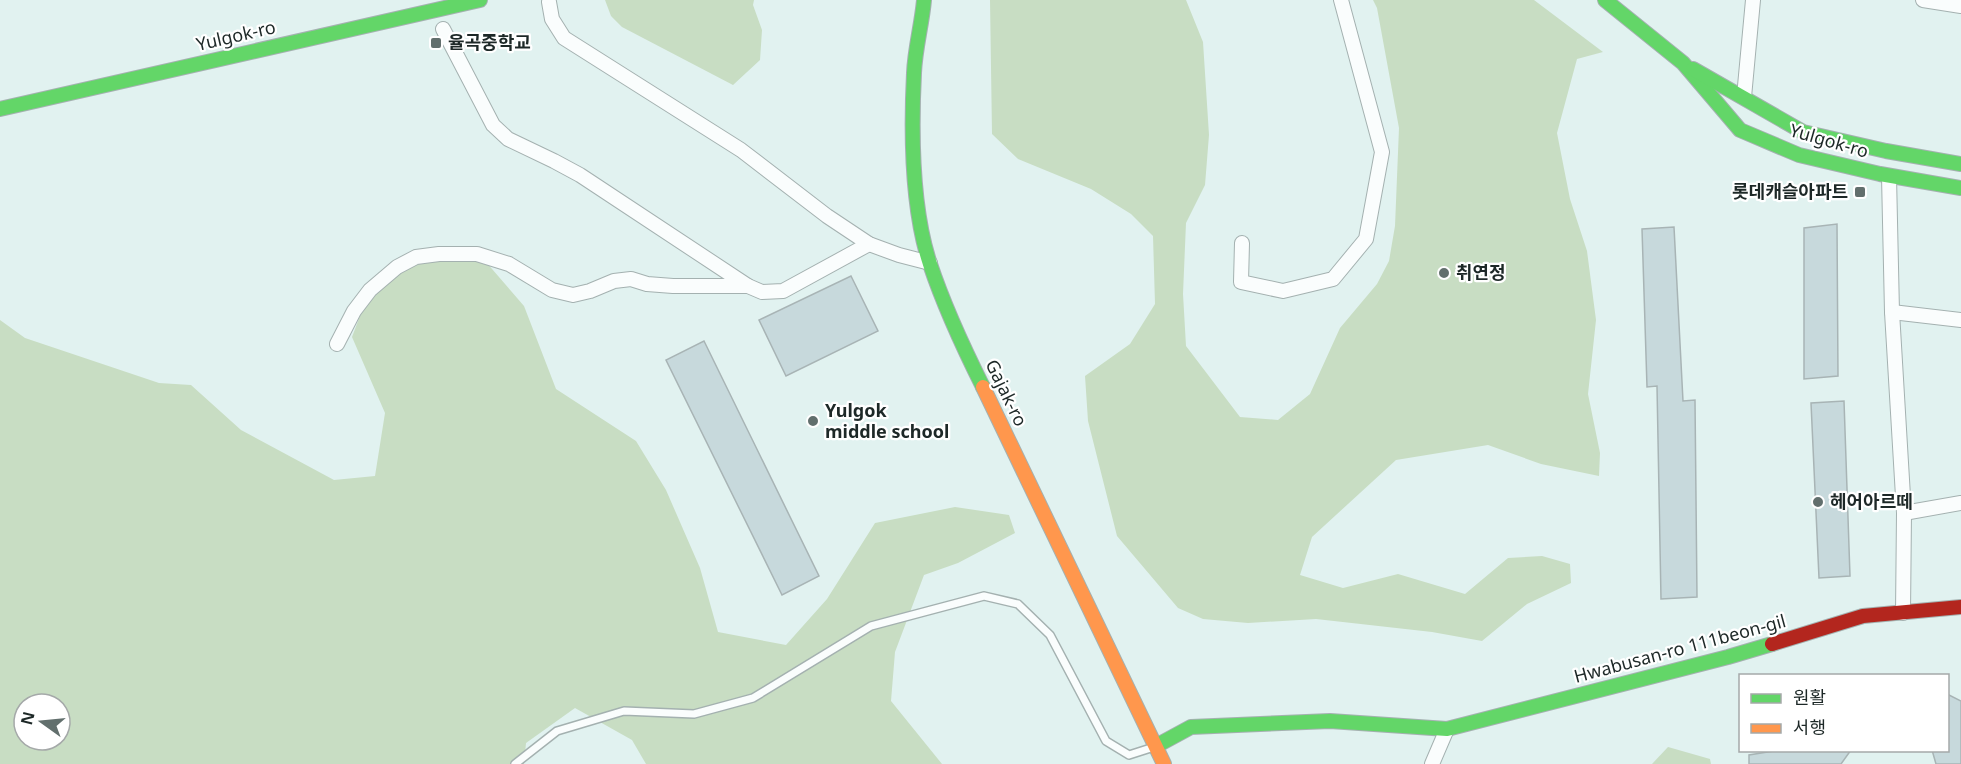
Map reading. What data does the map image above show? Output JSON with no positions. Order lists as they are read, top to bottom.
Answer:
{
  "streets": {
    "street": ["Yulgok-ro", "Gajak-ro", "Hwabusan-ro 111beon-gil"]
  },
  "crossings": [
    ["Gajak-ro", "Hwabusan-ro 111beon-gil"]
  ],
  "places": {
    "transit": ["율곡중학교", "롯데캐슬아파트"],
    "other": ["취연정", "Yulgok middle school", "헤어아르떼"]
  },
  "legend": ["원활", "서행"],
  "north": "left"
}
